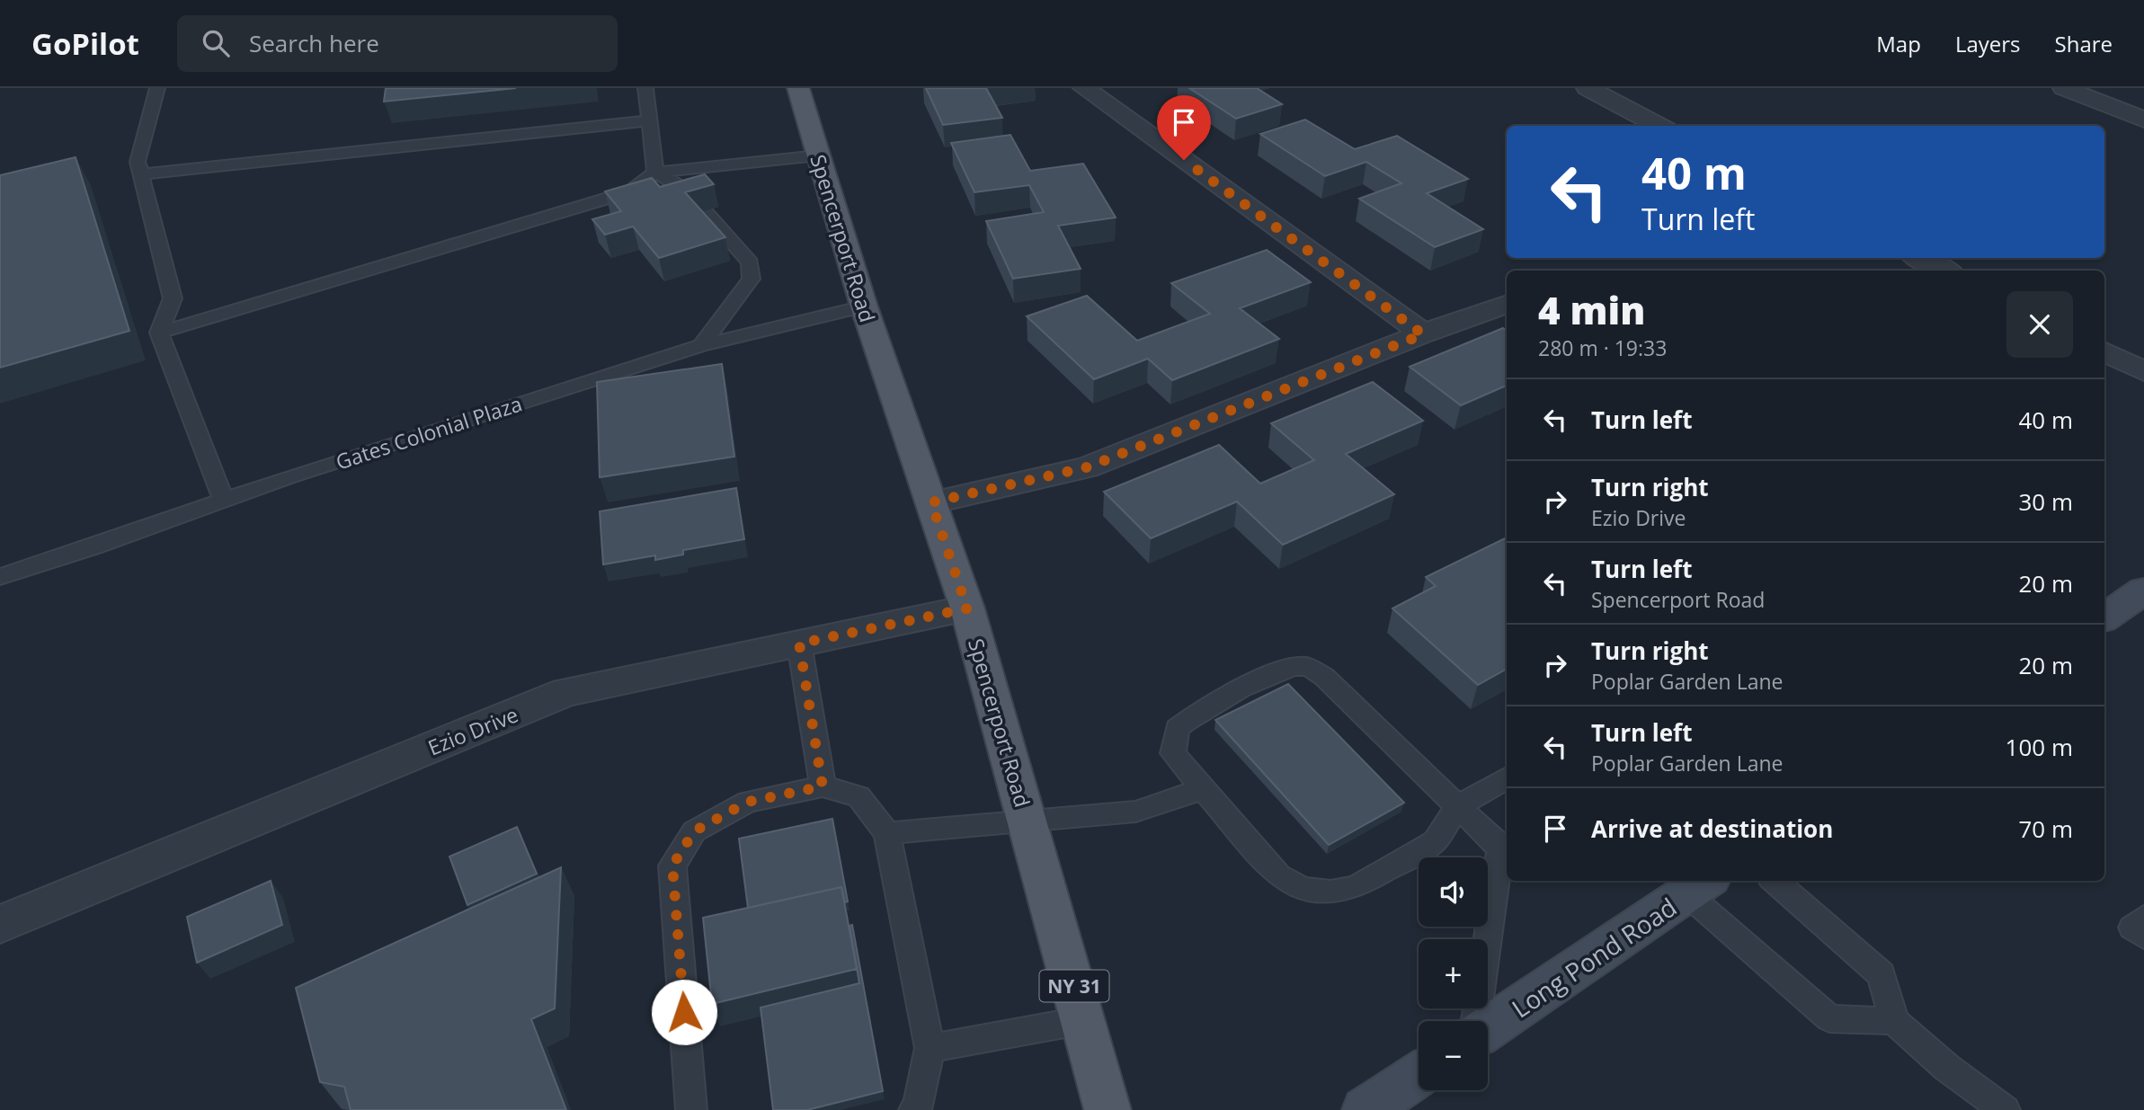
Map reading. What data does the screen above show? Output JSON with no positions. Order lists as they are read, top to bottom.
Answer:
{
  "streets": {
    "main road": ["Spencerport Road", "Long Pond Road", "NY 31"],
    "street": ["Ezio Drive"],
    "lane": ["Gates Colonial Plaza"]
  },
  "crossings": [
    ["Spencerport Road", "Gates Colonial Plaza"],
    ["Spencerport Road", "Ezio Drive"]
  ],
  "page": {
    "header": "GoPilot",
    "search": "Search here",
    "nav": ["Map", "Layers", "Share"],
    "turn": ["40 m", "Turn left"],
    "heading": ["4 min", "280 m · 19:33"],
    "list": [
      {
        "name": "Turn left",
        "value": "40 m"
      },
      {
        "name": "Turn right",
        "note": "Ezio Drive",
        "value": "30 m"
      },
      {
        "name": "Turn left",
        "note": "Spencerport Road",
        "value": "20 m"
      },
      {
        "name": "Turn right",
        "note": "Poplar Garden Lane",
        "value": "20 m"
      },
      {
        "name": "Turn left",
        "note": "Poplar Garden Lane",
        "value": "100 m"
      },
      {
        "name": "Arrive at destination",
        "value": "70 m"
      }
    ],
    "map_buttons": ["+", "−"]
  }
}
